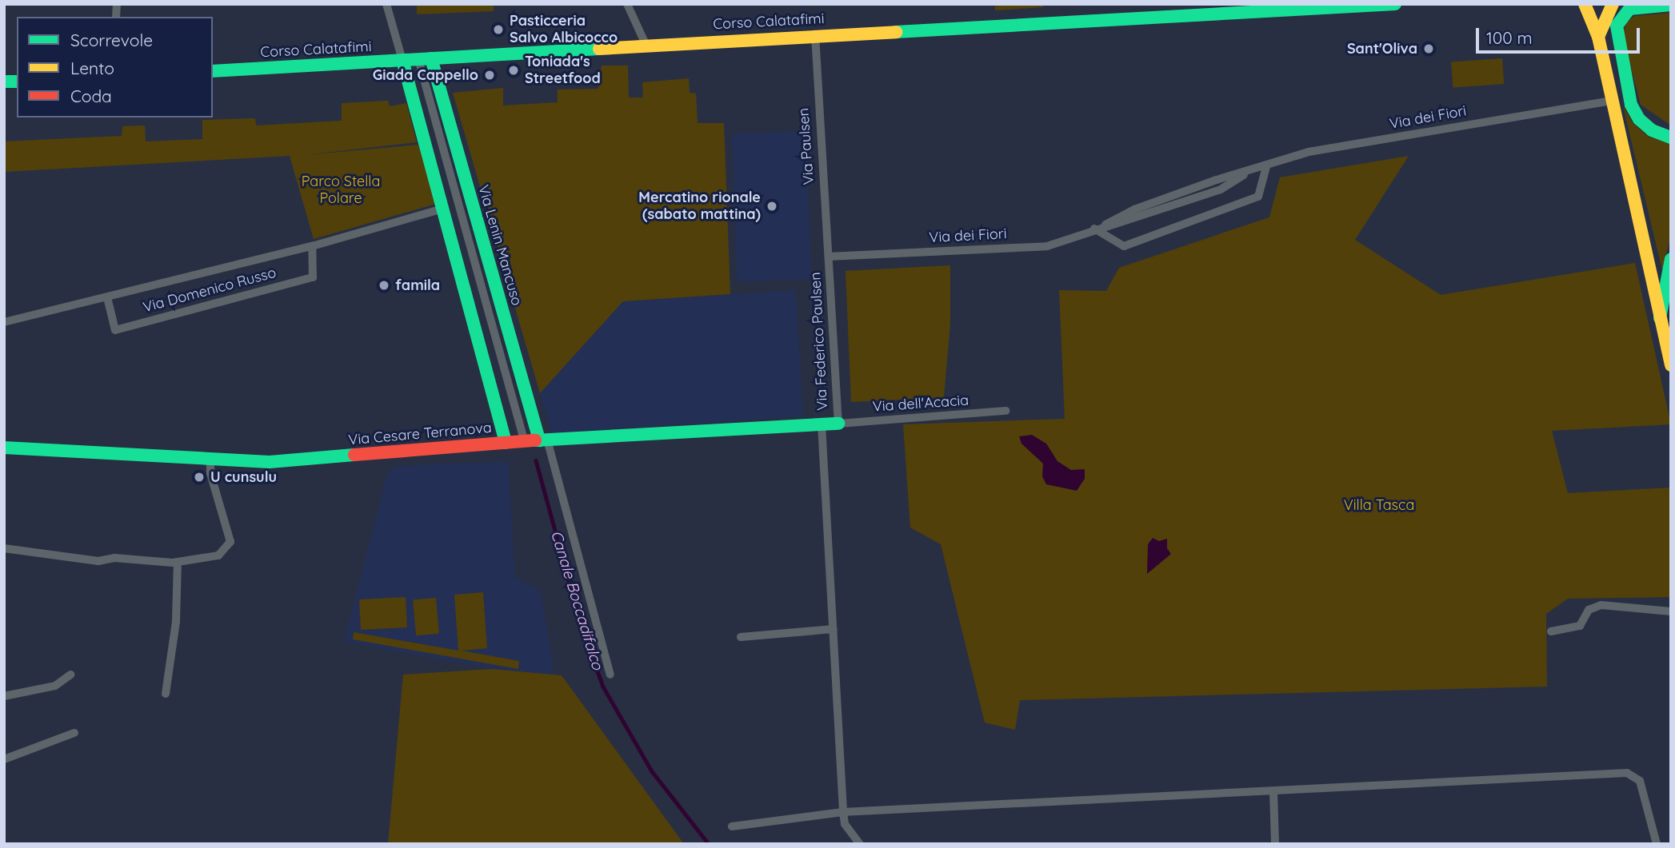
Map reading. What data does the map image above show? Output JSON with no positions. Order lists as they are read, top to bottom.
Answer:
{
  "streets": {
    "street": [
      "Corso Calatafimi",
      "Via dei Fiori",
      "Via Paulsen",
      "Via Lenin Mancuso",
      "Via Domenico Russo",
      "Via Federico Paulsen",
      "Via dell'Acacia",
      "Via Cesare Terranova"
    ]
  },
  "crossings": [
    ["Corso Calatafimi", "Via Paulsen"],
    ["Corso Calatafimi", "Via Lenin Mancuso"],
    ["Via dei Fiori", "Via Paulsen"],
    ["Via dei Fiori", "Via Federico Paulsen"],
    ["Via Paulsen", "Via Federico Paulsen"],
    ["Via Lenin Mancuso", "Via Cesare Terranova"],
    ["Via Federico Paulsen", "Via dell'Acacia"],
    ["Via Federico Paulsen", "Via Cesare Terranova"],
    ["Via dell'Acacia", "Via Cesare Terranova"]
  ],
  "water": ["Canale Boccadifalco"],
  "parks": ["Parco Stella Polare", "Villa Tasca"],
  "places": [
    "Pasticceria Salvo Albicocco",
    "Sant'Oliva",
    "Toniada's Streetfood",
    "Giada Cappello",
    "Mercatino rionale (sabato mattina)",
    "famila",
    "U cunsulu"
  ],
  "legend": ["Scorrevole", "Lento", "Coda"],
  "scale_bar": "100 m"
}
